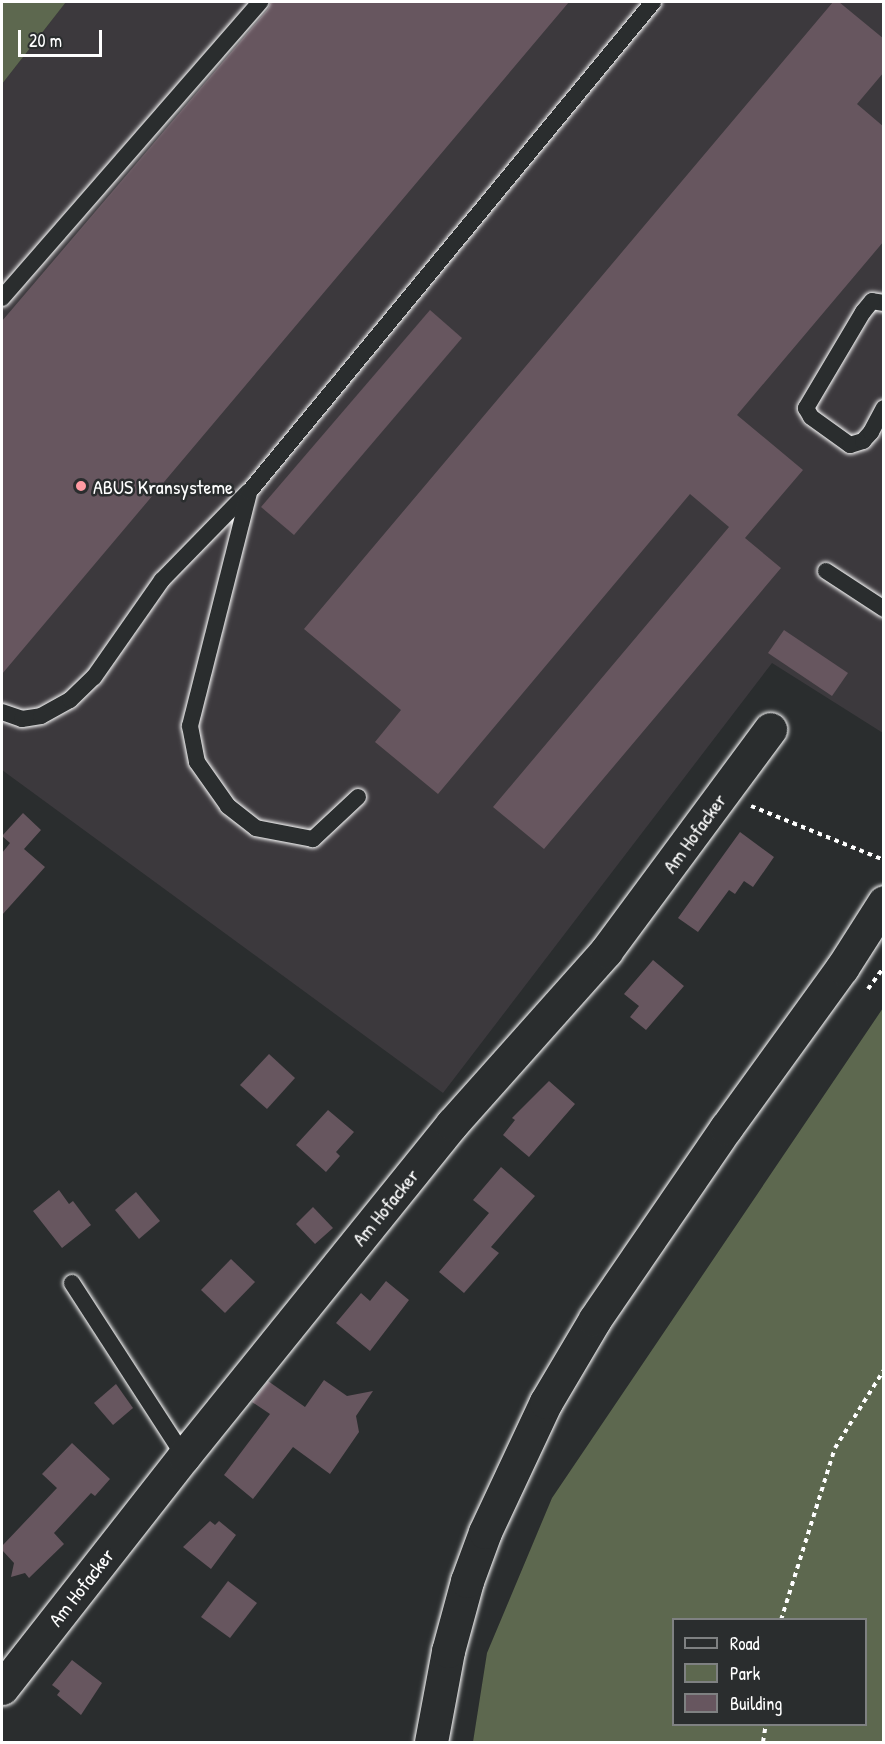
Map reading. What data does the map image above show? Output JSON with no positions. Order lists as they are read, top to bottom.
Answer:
{
  "streets": {
    "street": ["Am Hofacker"]
  },
  "places": ["ABUS Kransysteme"],
  "legend": ["Road", "Park", "Building"],
  "scale_bar": "20 m"
}
